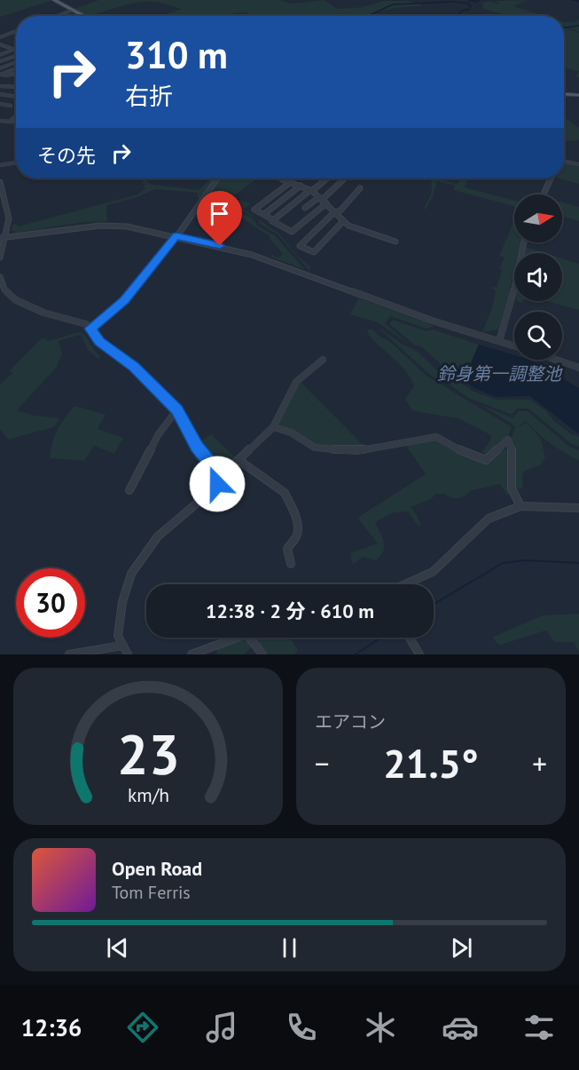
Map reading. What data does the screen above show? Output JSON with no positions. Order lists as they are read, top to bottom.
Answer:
{
  "water": ["鈴身第一調整池"],
  "north": "right",
  "page": {
    "turn": ["310 m", "右折"],
    "then": "その先",
    "limit": "30",
    "trip": "12:38 · 2 分 · 610 m",
    "tile": "エアコン",
    "heat": ["−", "21.5°", "+"],
    "song": ["Open Road", "Tom Ferris"],
    "tabs": "12:36",
    "gauge": ["23", "km/h"]
  }
}
